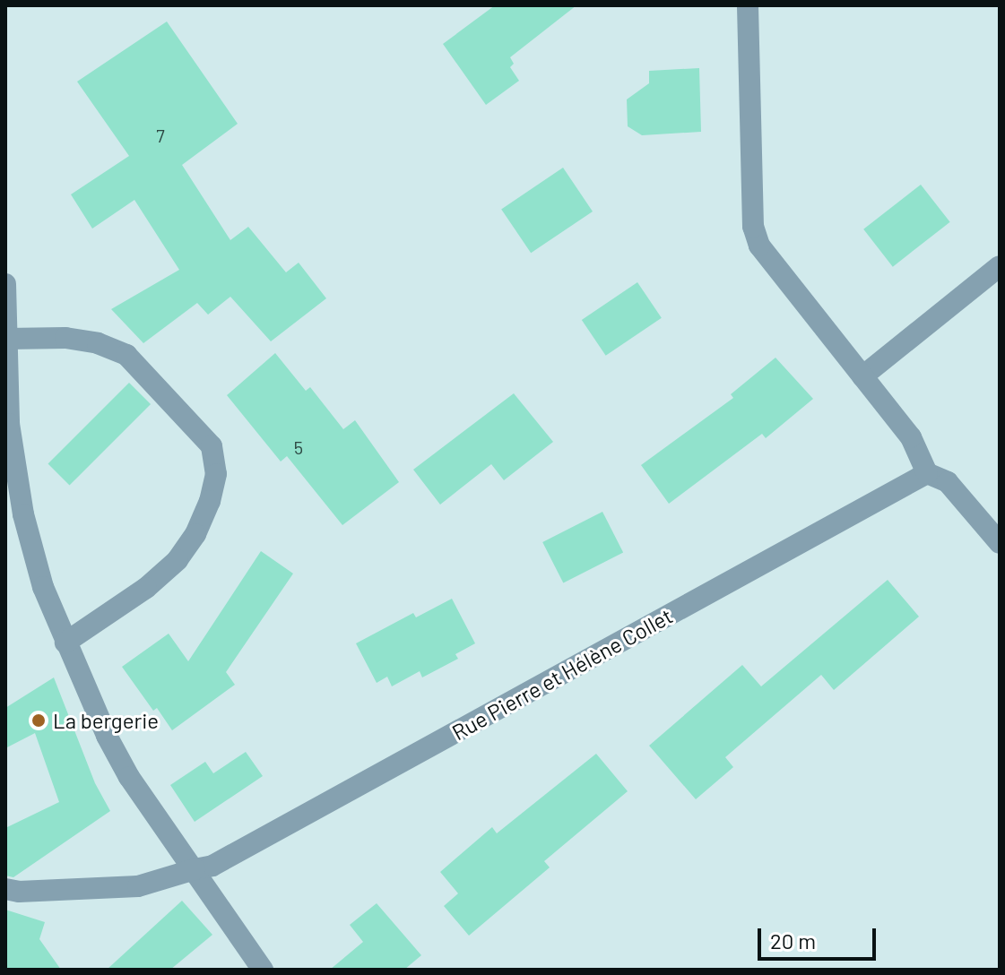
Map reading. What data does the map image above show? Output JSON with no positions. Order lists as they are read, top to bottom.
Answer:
{
  "streets": {
    "street": ["Rue Pierre et Hélène Collet"]
  },
  "places": ["La bergerie"],
  "house_numbers": ["7", "5"],
  "scale_bar": "20 m"
}
